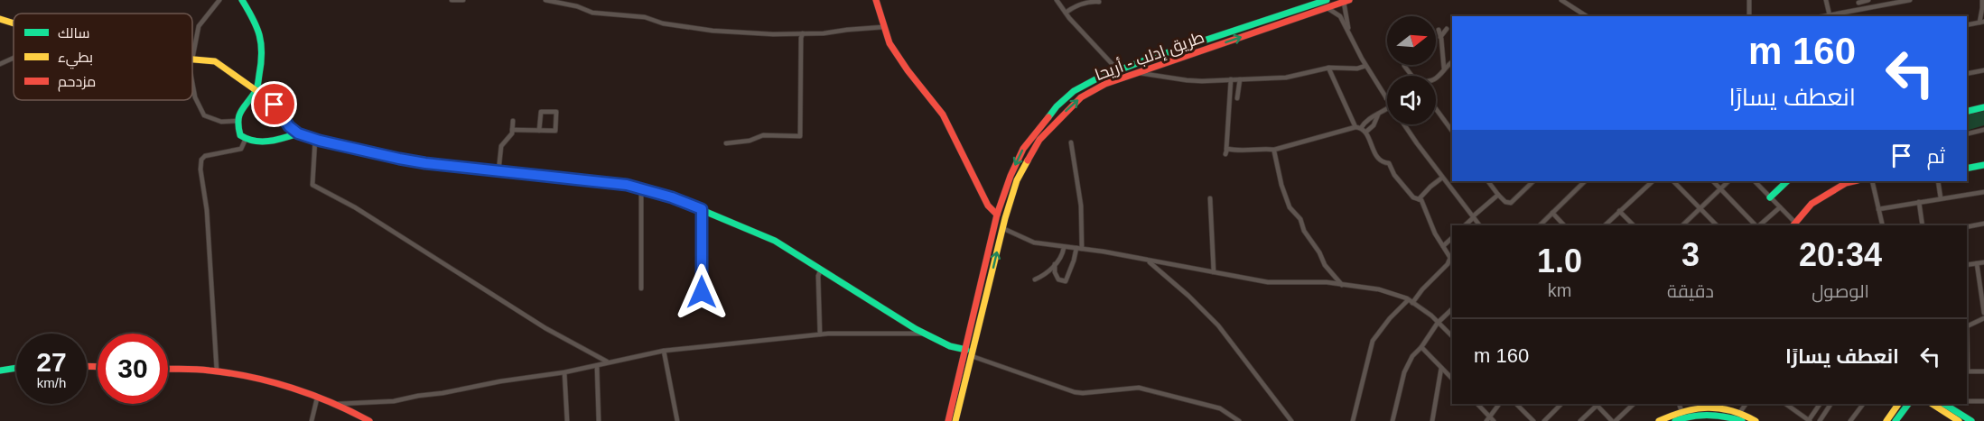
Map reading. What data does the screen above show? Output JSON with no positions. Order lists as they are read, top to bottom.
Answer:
{
  "streets": {
    "street": ["طريق إدلب - أريحا"]
  },
  "legend": ["سالك", "بطيء", "مزدحم"],
  "north": "right",
  "page": {
    "turn": ["160 m", "انعطف يسارًا"],
    "then": "ثم",
    "eta": [
      "20:34",
      "الوصول",
      "3",
      "دقيقة",
      "1.0",
      "km"
    ],
    "list": [
      {
        "name": "انعطف يسارًا",
        "value": "160 m"
      }
    ],
    "speed": "27 km/h",
    "limit": "30"
  }
}
